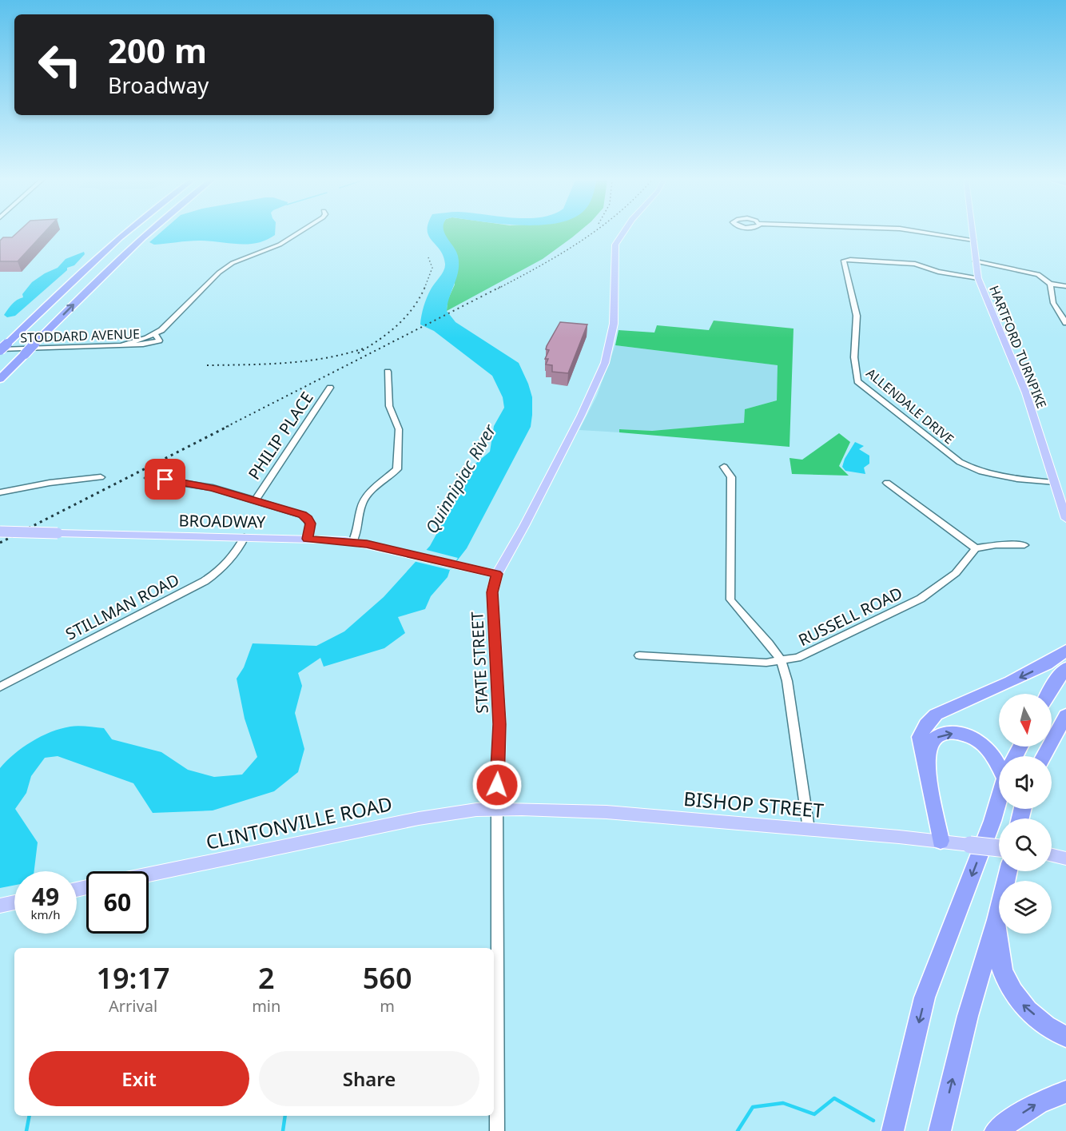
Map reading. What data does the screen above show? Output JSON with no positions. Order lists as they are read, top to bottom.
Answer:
{
  "streets": {
    "main road": [
      "HARTFORD TURNPIKE",
      "BROADWAY",
      "STATE STREET",
      "BISHOP STREET",
      "CLINTONVILLE ROAD"
    ],
    "street": [
      "STODDARD AVENUE",
      "ALLENDALE DRIVE",
      "PHILIP PLACE",
      "STILLMAN ROAD",
      "RUSSELL ROAD"
    ]
  },
  "crossings": [
    ["HARTFORD TURNPIKE", "ALLENDALE DRIVE"],
    ["BROADWAY", "STILLMAN ROAD"],
    ["BROADWAY", "STATE STREET"],
    ["STATE STREET", "BISHOP STREET"],
    ["STATE STREET", "CLINTONVILLE ROAD"],
    ["BISHOP STREET", "CLINTONVILLE ROAD"]
  ],
  "water": ["Quinnipiac River"],
  "north": "bottom",
  "page": {
    "turn": ["200 m", "Broadway"],
    "speed": "49 km/h",
    "limit": "60",
    "eta": [
      "19:17",
      "Arrival",
      "2",
      "min",
      "560",
      "m"
    ],
    "buttons": ["Exit", "Share"]
  }
}
